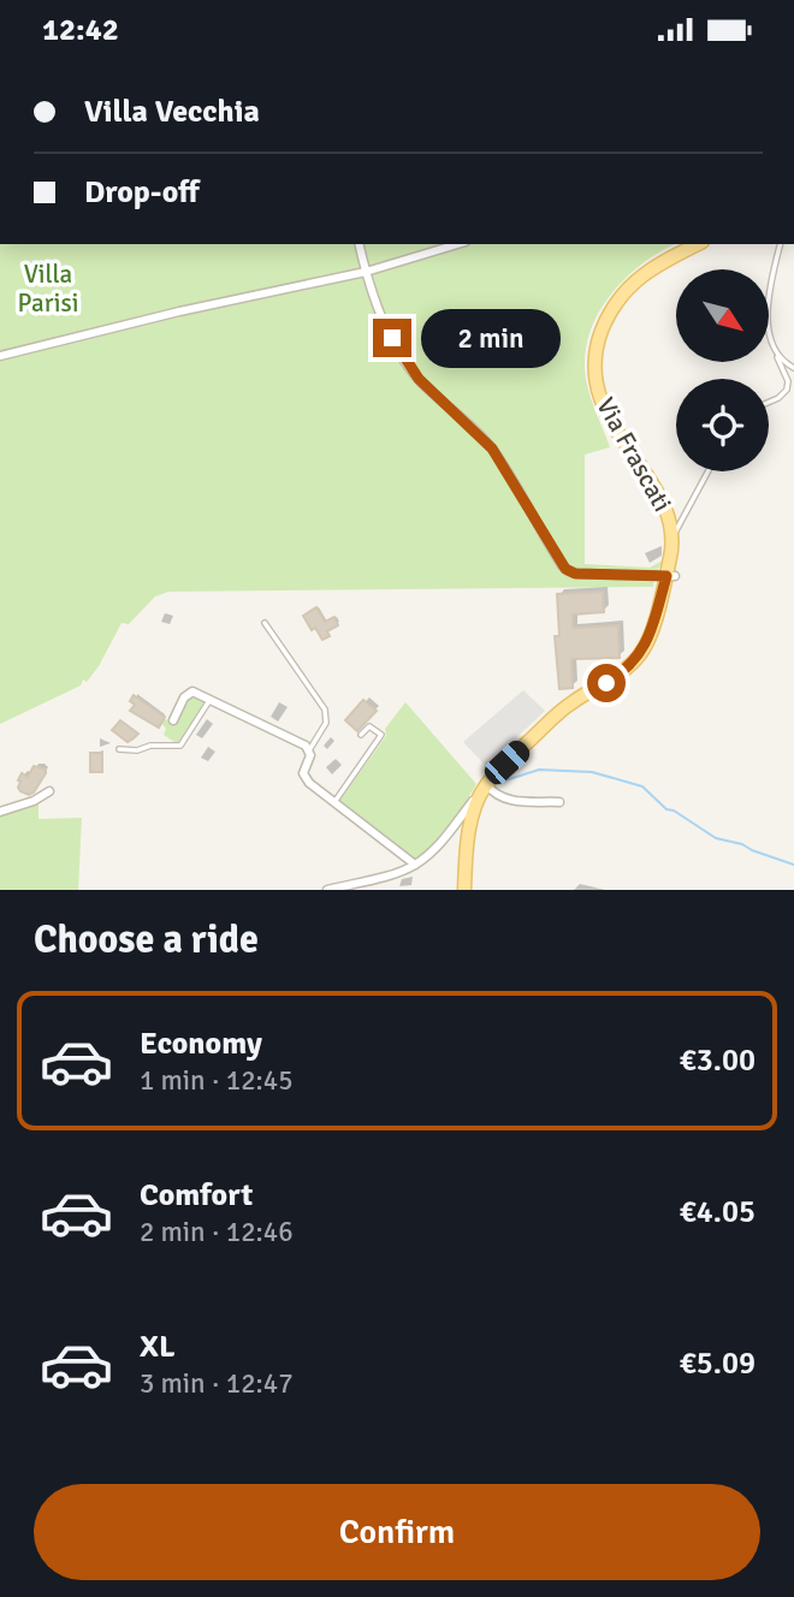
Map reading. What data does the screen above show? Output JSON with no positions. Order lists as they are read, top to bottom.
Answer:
{
  "streets": {
    "main road": ["Via Frascati"]
  },
  "parks": ["Villa Parisi"],
  "north": "bottom right",
  "page": {
    "status": "12:42",
    "banner": ["Villa Vecchia", "Drop-off"],
    "bubble": "2 min",
    "heading": "Choose a ride",
    "list": [
      {
        "name": "Economy",
        "note": "1 min · 12:45",
        "value": "€3.00"
      },
      {
        "name": "Comfort",
        "note": "2 min · 12:46",
        "value": "€4.05"
      },
      {
        "name": "XL",
        "note": "3 min · 12:47",
        "value": "€5.09"
      }
    ],
    "buttons": "Confirm"
  }
}
